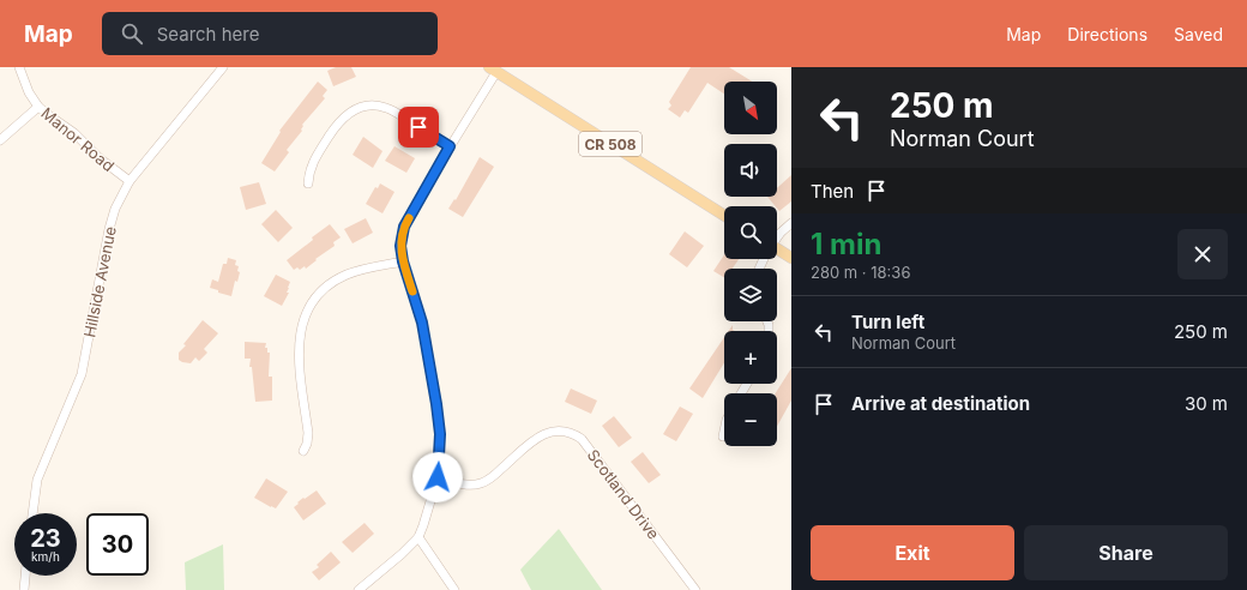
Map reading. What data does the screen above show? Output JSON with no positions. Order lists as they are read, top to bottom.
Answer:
{
  "streets": {
    "main road": ["CR 508"],
    "street": ["Manor Road", "Hillside Avenue", "Scotland Drive"]
  },
  "crossings": [
    ["Manor Road", "Hillside Avenue"]
  ],
  "north": "bottom right",
  "page": {
    "header": "Map",
    "search": "Search here",
    "nav": ["Map", "Directions", "Saved"],
    "turn": ["250 m", "Norman Court"],
    "map_buttons": ["+", "−"],
    "then": "Then",
    "heading": ["1 min", "280 m · 18:36"],
    "list": [
      {
        "name": "Turn left",
        "note": "Norman Court",
        "value": "250 m"
      },
      {
        "name": "Arrive at destination",
        "value": "30 m"
      }
    ],
    "speed": "23 km/h",
    "limit": "30",
    "buttons": ["Exit", "Share"]
  }
}
